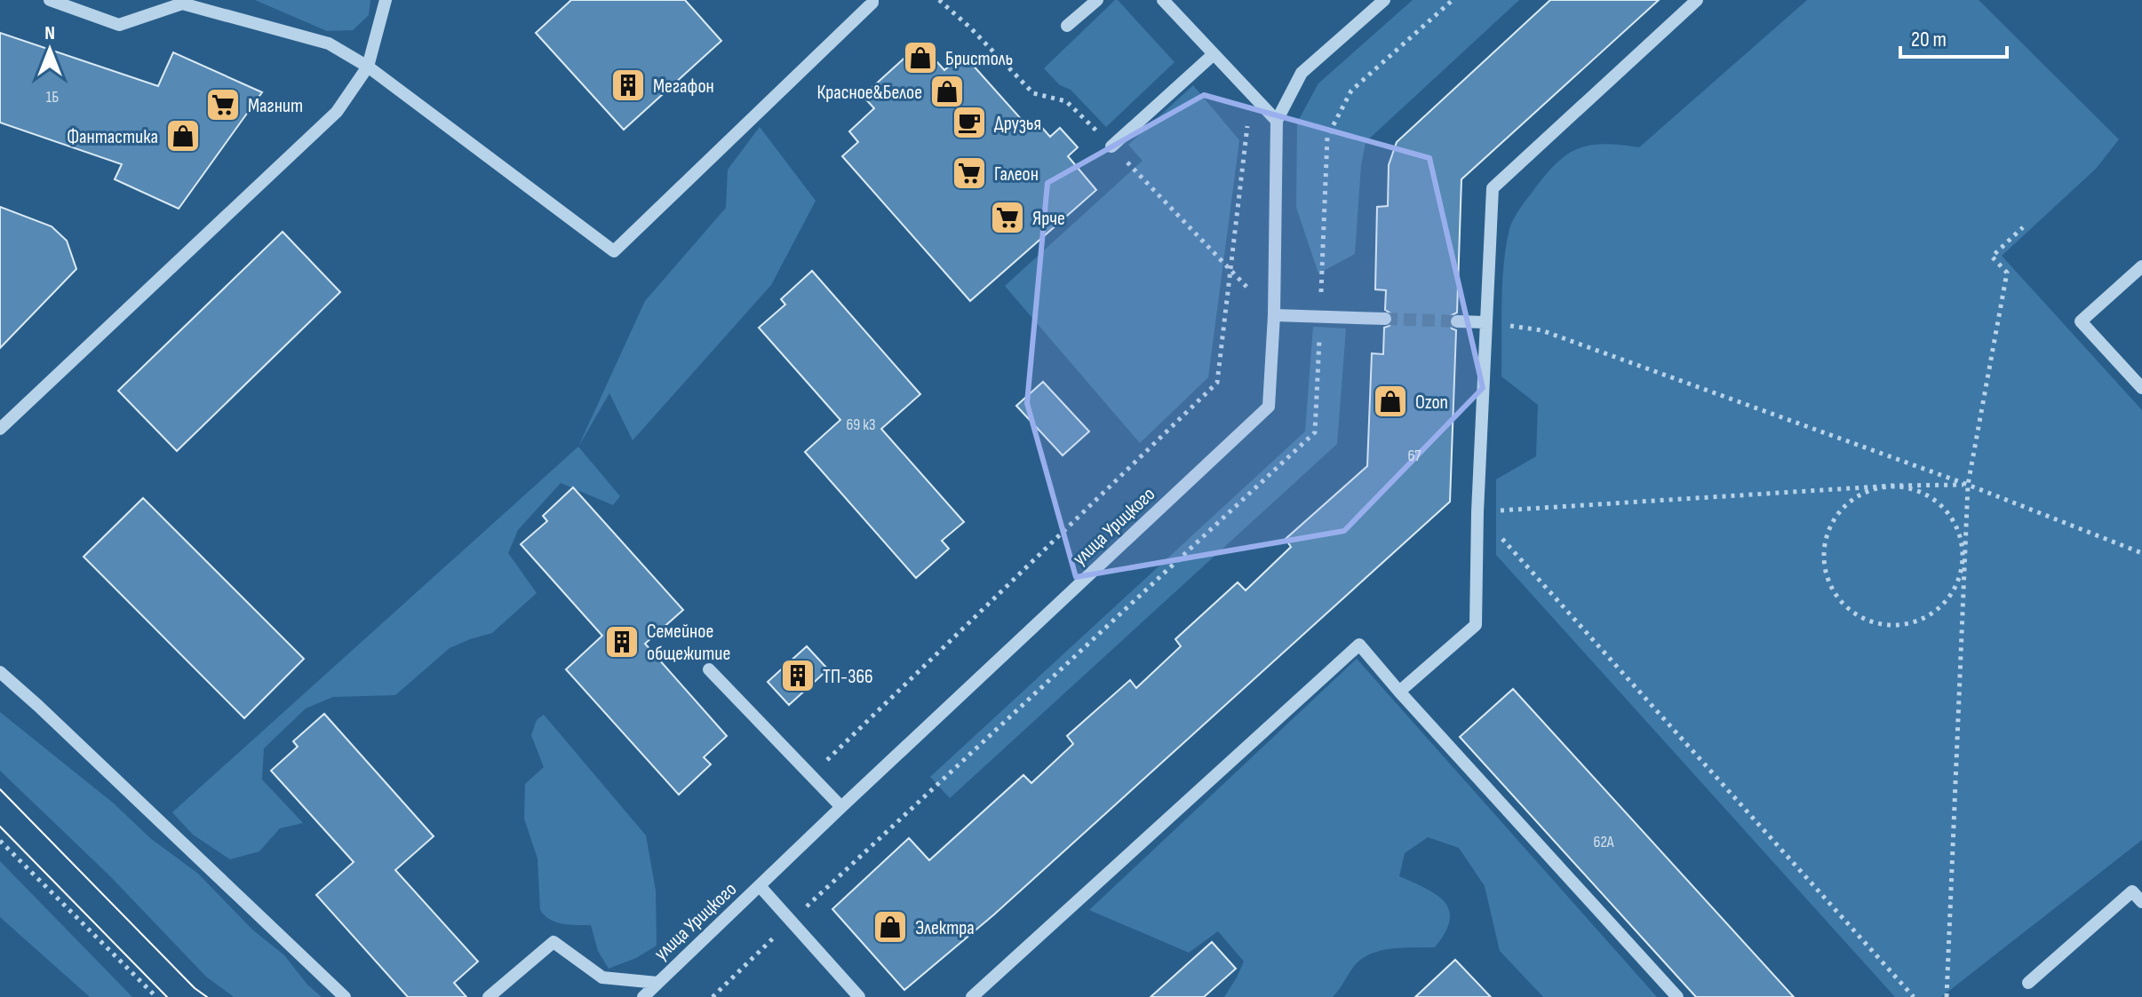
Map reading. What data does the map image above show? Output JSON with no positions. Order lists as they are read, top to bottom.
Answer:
{
  "streets": {
    "street": ["улица Урицкого"]
  },
  "places": {
    "shop": [
      "Бристоль",
      "Красное&Белое",
      "Фантастика",
      "Ozon",
      "Электра"
    ],
    "building": ["Мегафон", "Семейное общежитие", "ТП-366"],
    "supermarket": ["Магнит", "Галеон", "Ярче"],
    "cafe": ["Друзья"]
  },
  "house_numbers": [
    "1Б",
    "69 к3",
    "67",
    "62А"
  ],
  "scale_bar": "20 m",
  "north": "top"
}
